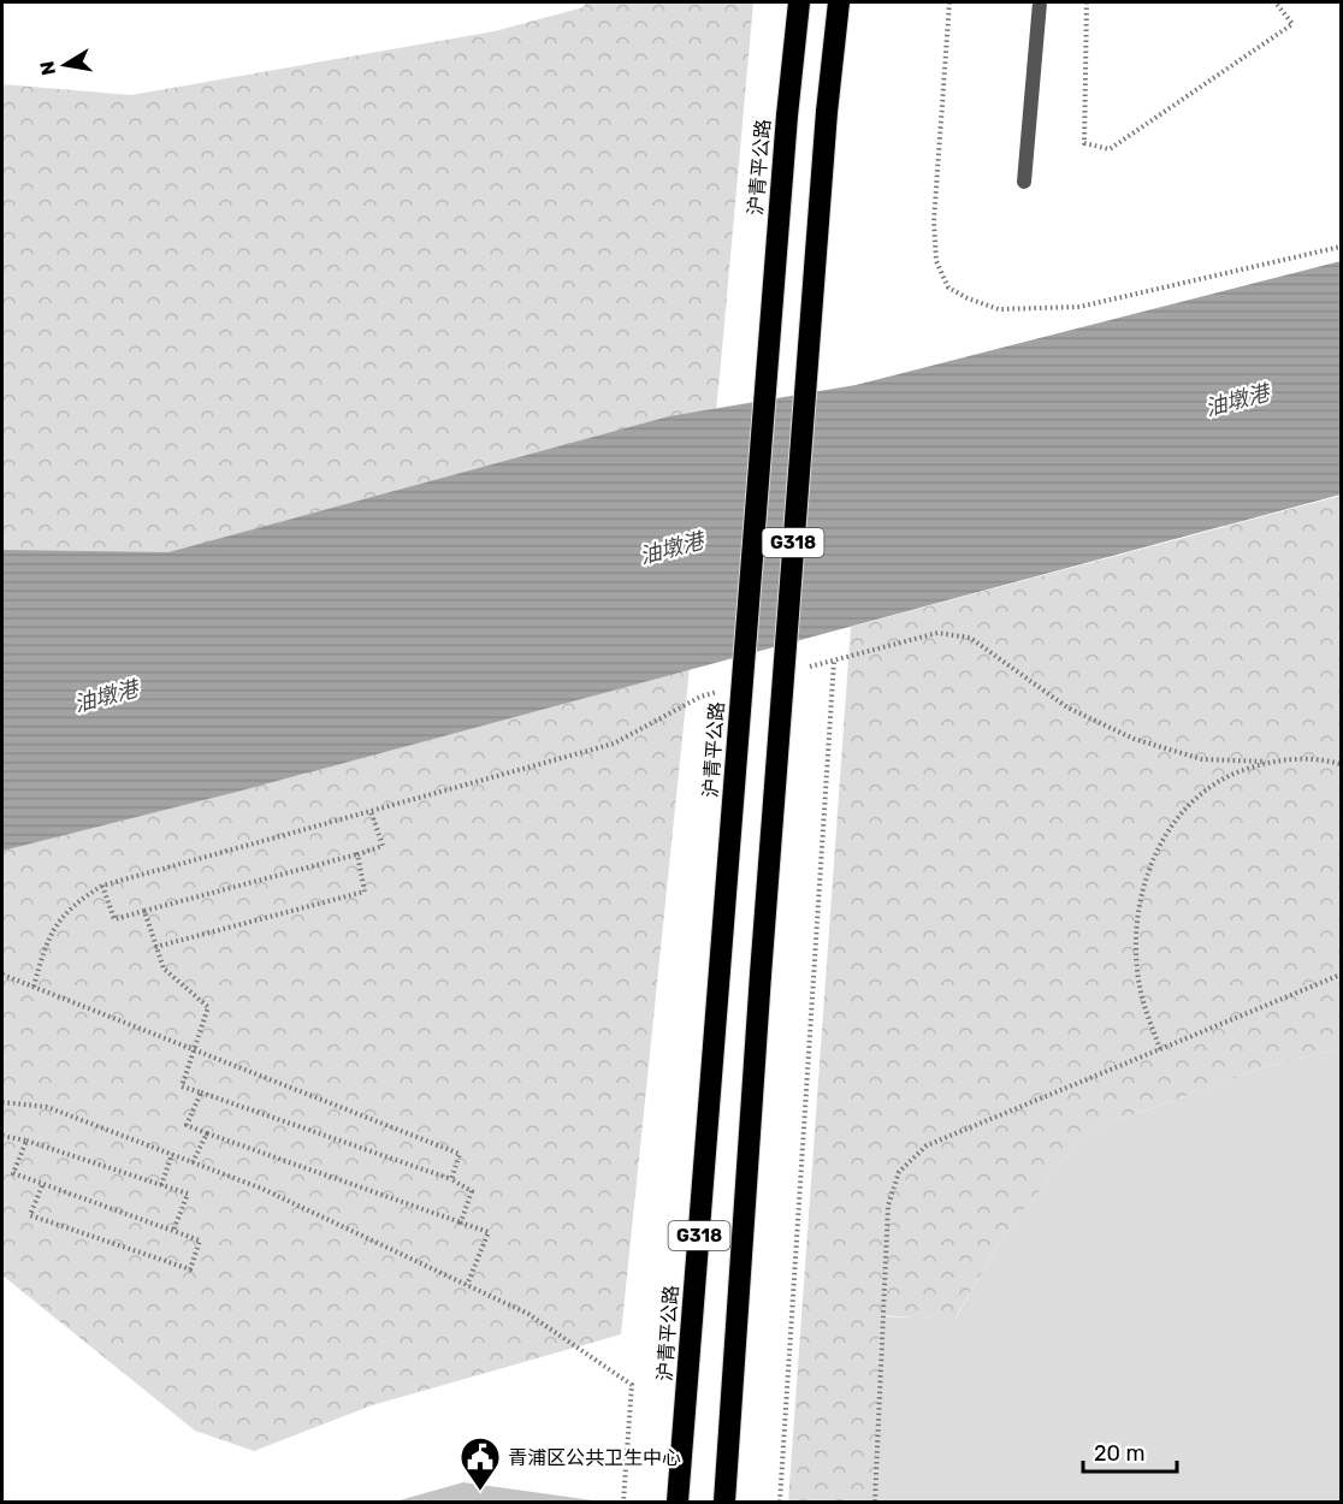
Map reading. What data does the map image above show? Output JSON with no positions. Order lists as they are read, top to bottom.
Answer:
{
  "streets": {
    "highway": ["沪青平公路", "G318"]
  },
  "water": ["油墩港"],
  "places": {
    "public building": ["青浦区公共卫生中心"]
  },
  "scale_bar": "20 m",
  "north": "left"
}
